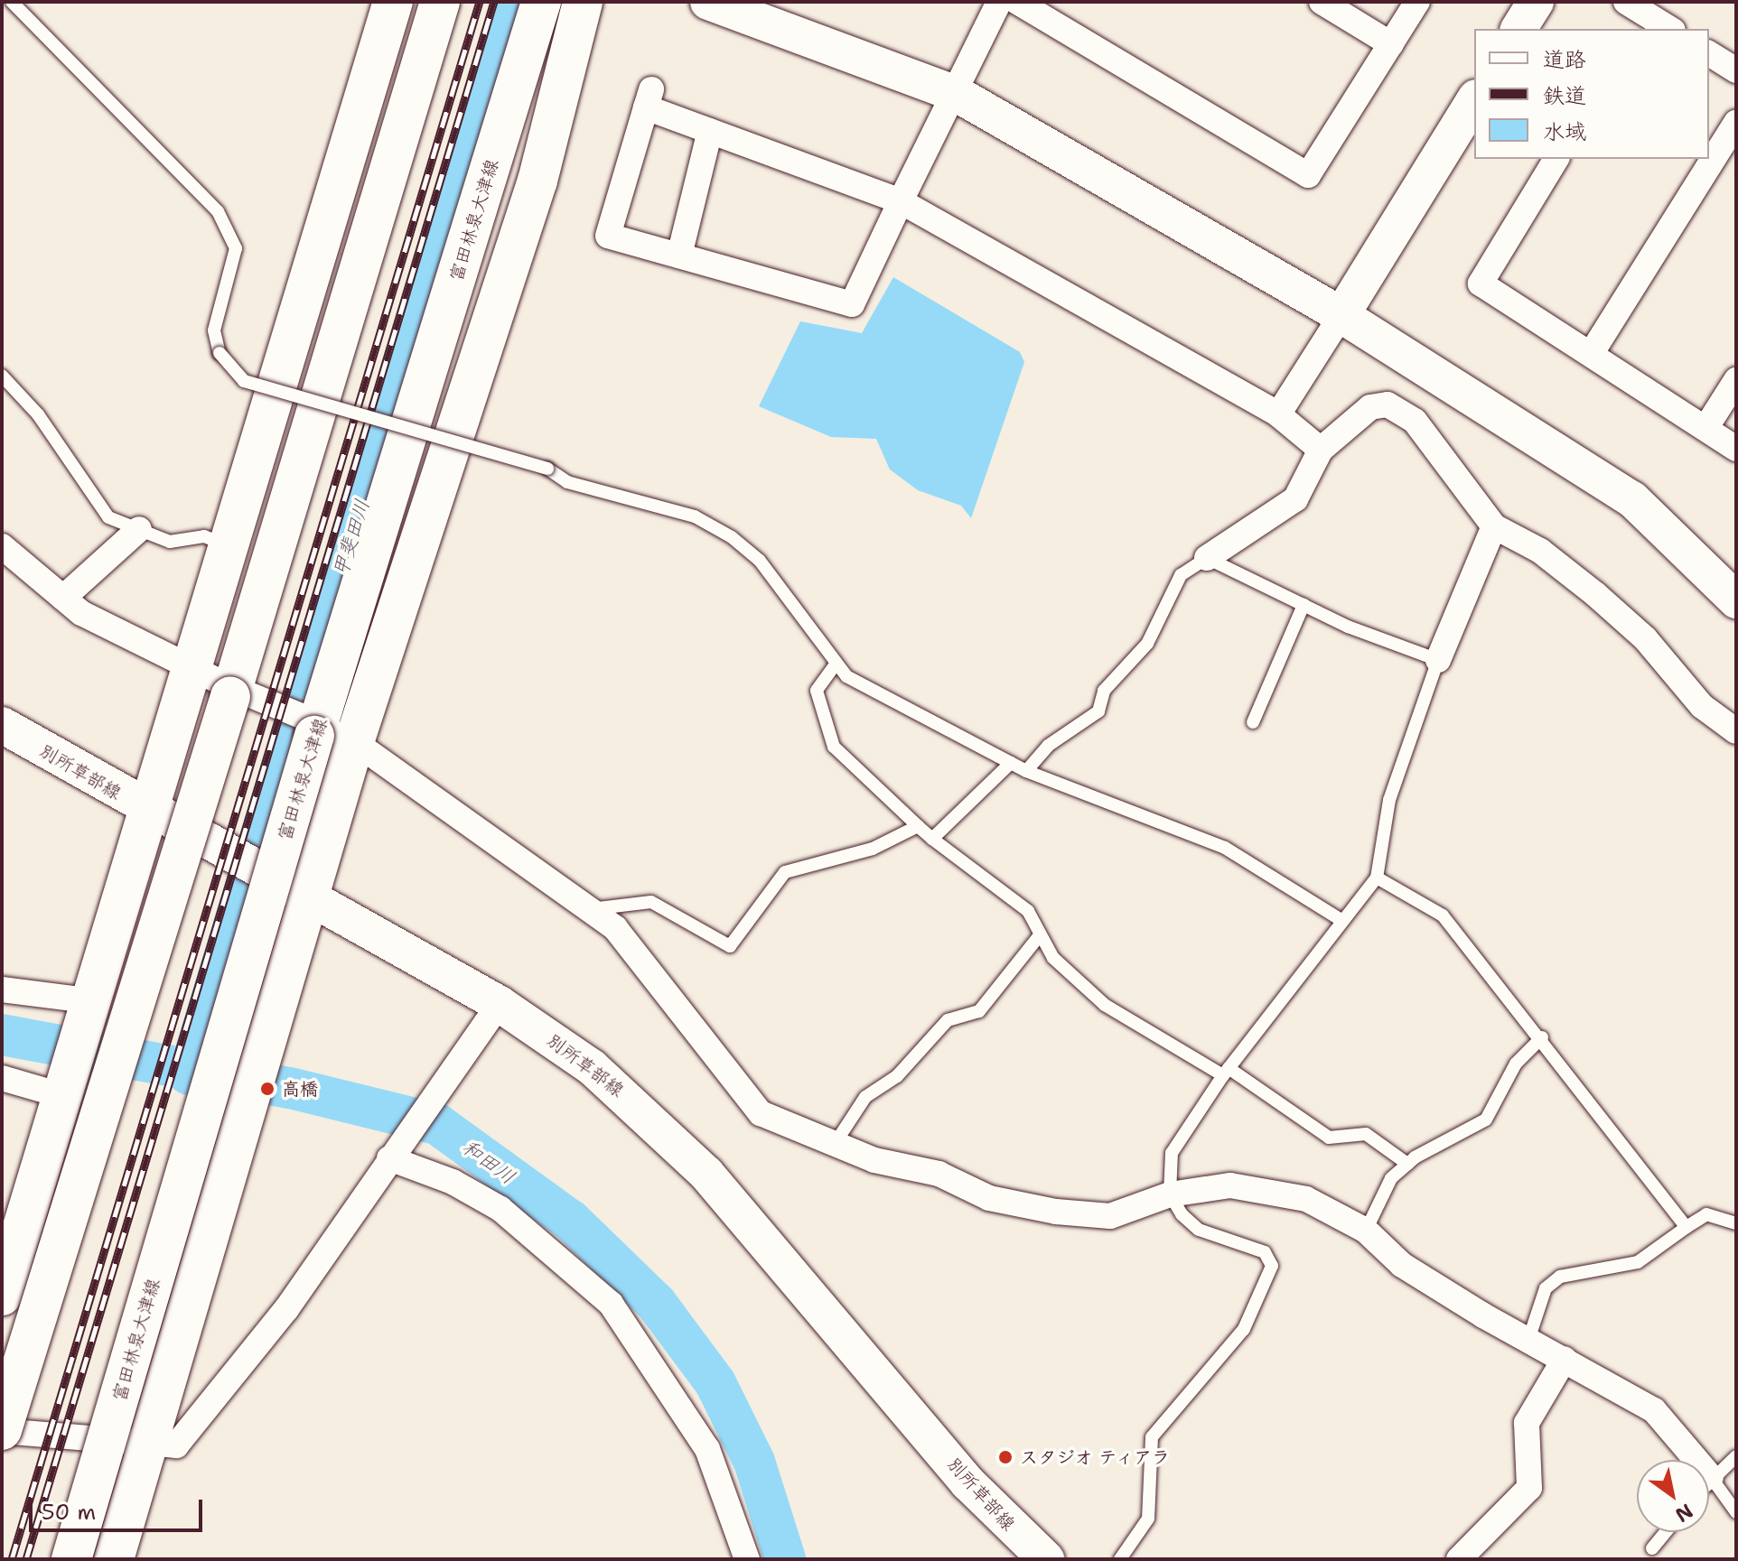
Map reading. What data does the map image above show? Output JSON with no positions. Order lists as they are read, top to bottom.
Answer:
{
  "streets": {
    "main road": ["富田林泉大津線"],
    "street": ["別所草部線"]
  },
  "water": ["甲斐田川", "和田川"],
  "places": ["高橋", "スタジオ ティアラ"],
  "legend": ["道路", "鉄道", "水域"],
  "scale_bar": "50 m",
  "north": "bottom right"
}
